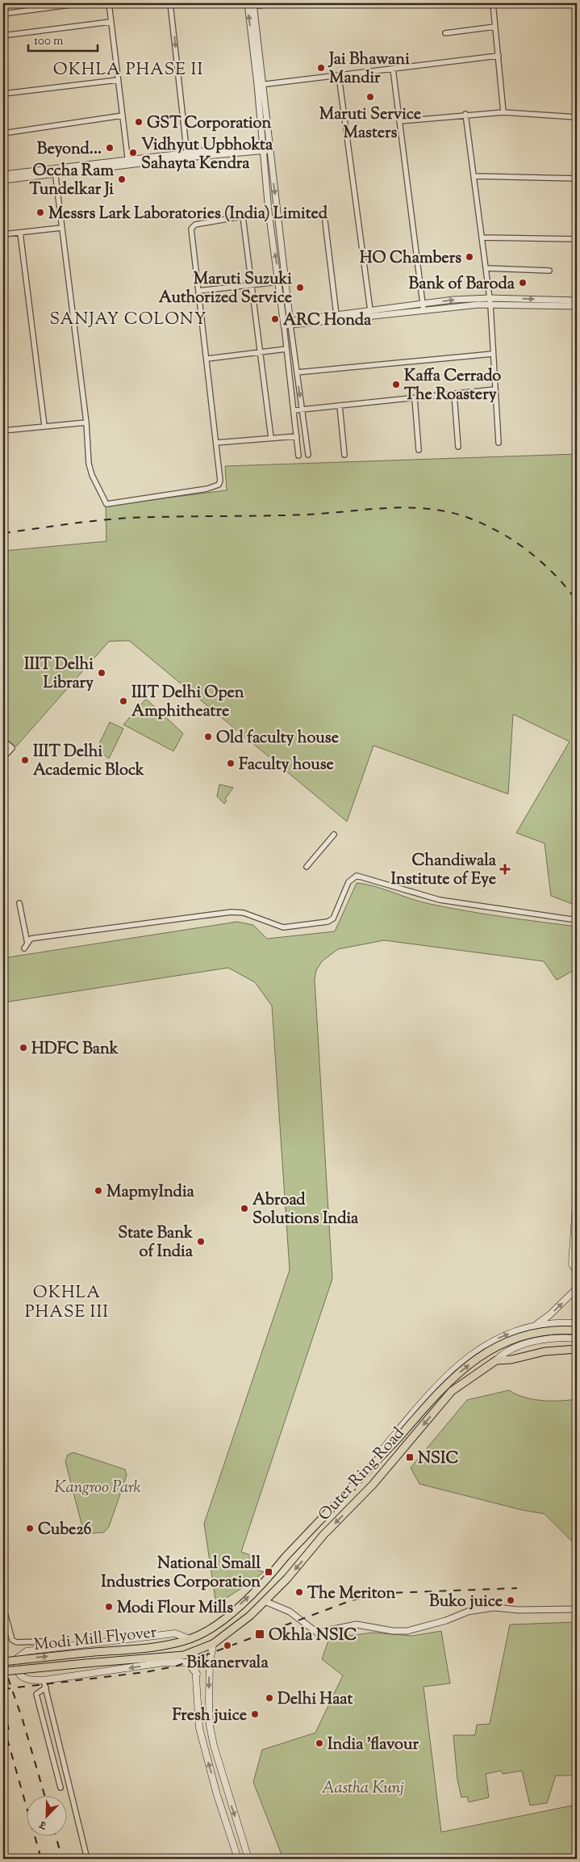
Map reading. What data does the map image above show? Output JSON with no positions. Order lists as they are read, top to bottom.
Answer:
{
  "streets": {
    "main road": ["Outer Ring Road", "Modi Mill Flyover"]
  },
  "crossings": [
    ["Outer Ring Road", "Modi Mill Flyover"]
  ],
  "districts": ["OKHLA PHASE II", "SANJAY COLONY", "OKHLA PHASE III"],
  "parks": ["Kangroo Park", "Aastha Kunj"],
  "places": {
    "other": [
      "Jai Bhawani Mandir",
      "Maruti Service Masters",
      "GST Corporation",
      "Beyond...",
      "Vidhyut Upbhokta Sahayta Kendra",
      "Occha Ram Tundelkar Ji",
      "Messrs Lark Laboratories (India) Limited",
      "HO Chambers",
      "Bank of Baroda",
      "Maruti Suzuki Authorized Service",
      "ARC Honda",
      "Kaffa Cerrado The Roastery",
      "IIIT Delhi Library",
      "IIIT Delhi Open Amphitheatre",
      "Old faculty house",
      "IIIT Delhi Academic Block",
      "Faculty house",
      "HDFC Bank",
      "MapmyIndia",
      "Abroad Solutions India",
      "State Bank of India",
      "Cube26",
      "The Meriton",
      "Buko juice",
      "Modi Flour Mills",
      "Bikanervala",
      "Delhi Haat",
      "Fresh juice",
      "India 'flavour"
    ],
    "health": ["Chandiwala Institute of Eye"],
    "transit": ["NSIC", "National Small Industries Corporation", "Okhla NSIC"]
  },
  "scale_bar": "100 m",
  "north": "bottom left"
}
